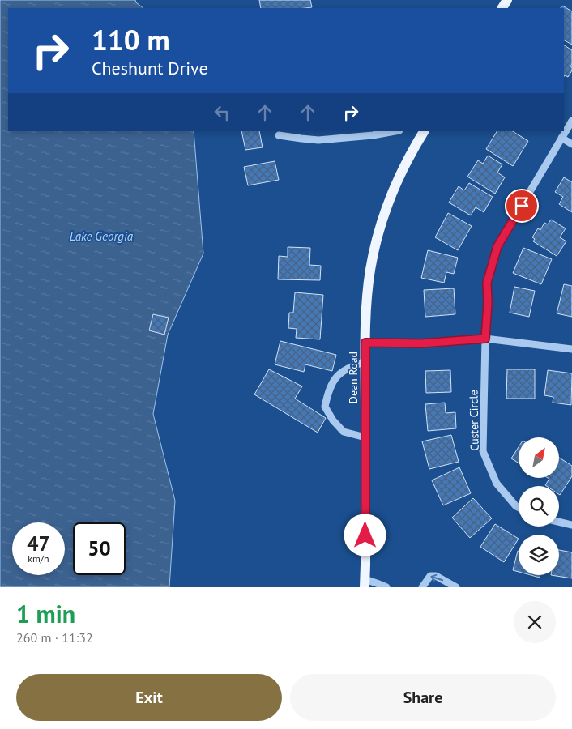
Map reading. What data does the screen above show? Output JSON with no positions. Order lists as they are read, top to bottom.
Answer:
{
  "streets": {
    "main road": ["Dean Road"],
    "street": ["Custer Circle"]
  },
  "water": ["Lake Georgia"],
  "north": "top right",
  "page": {
    "turn": ["110 m", "Cheshunt Drive"],
    "speed": "47 km/h",
    "limit": "50",
    "heading": ["1 min", "260 m · 11:32"],
    "buttons": ["Exit", "Share"]
  }
}
